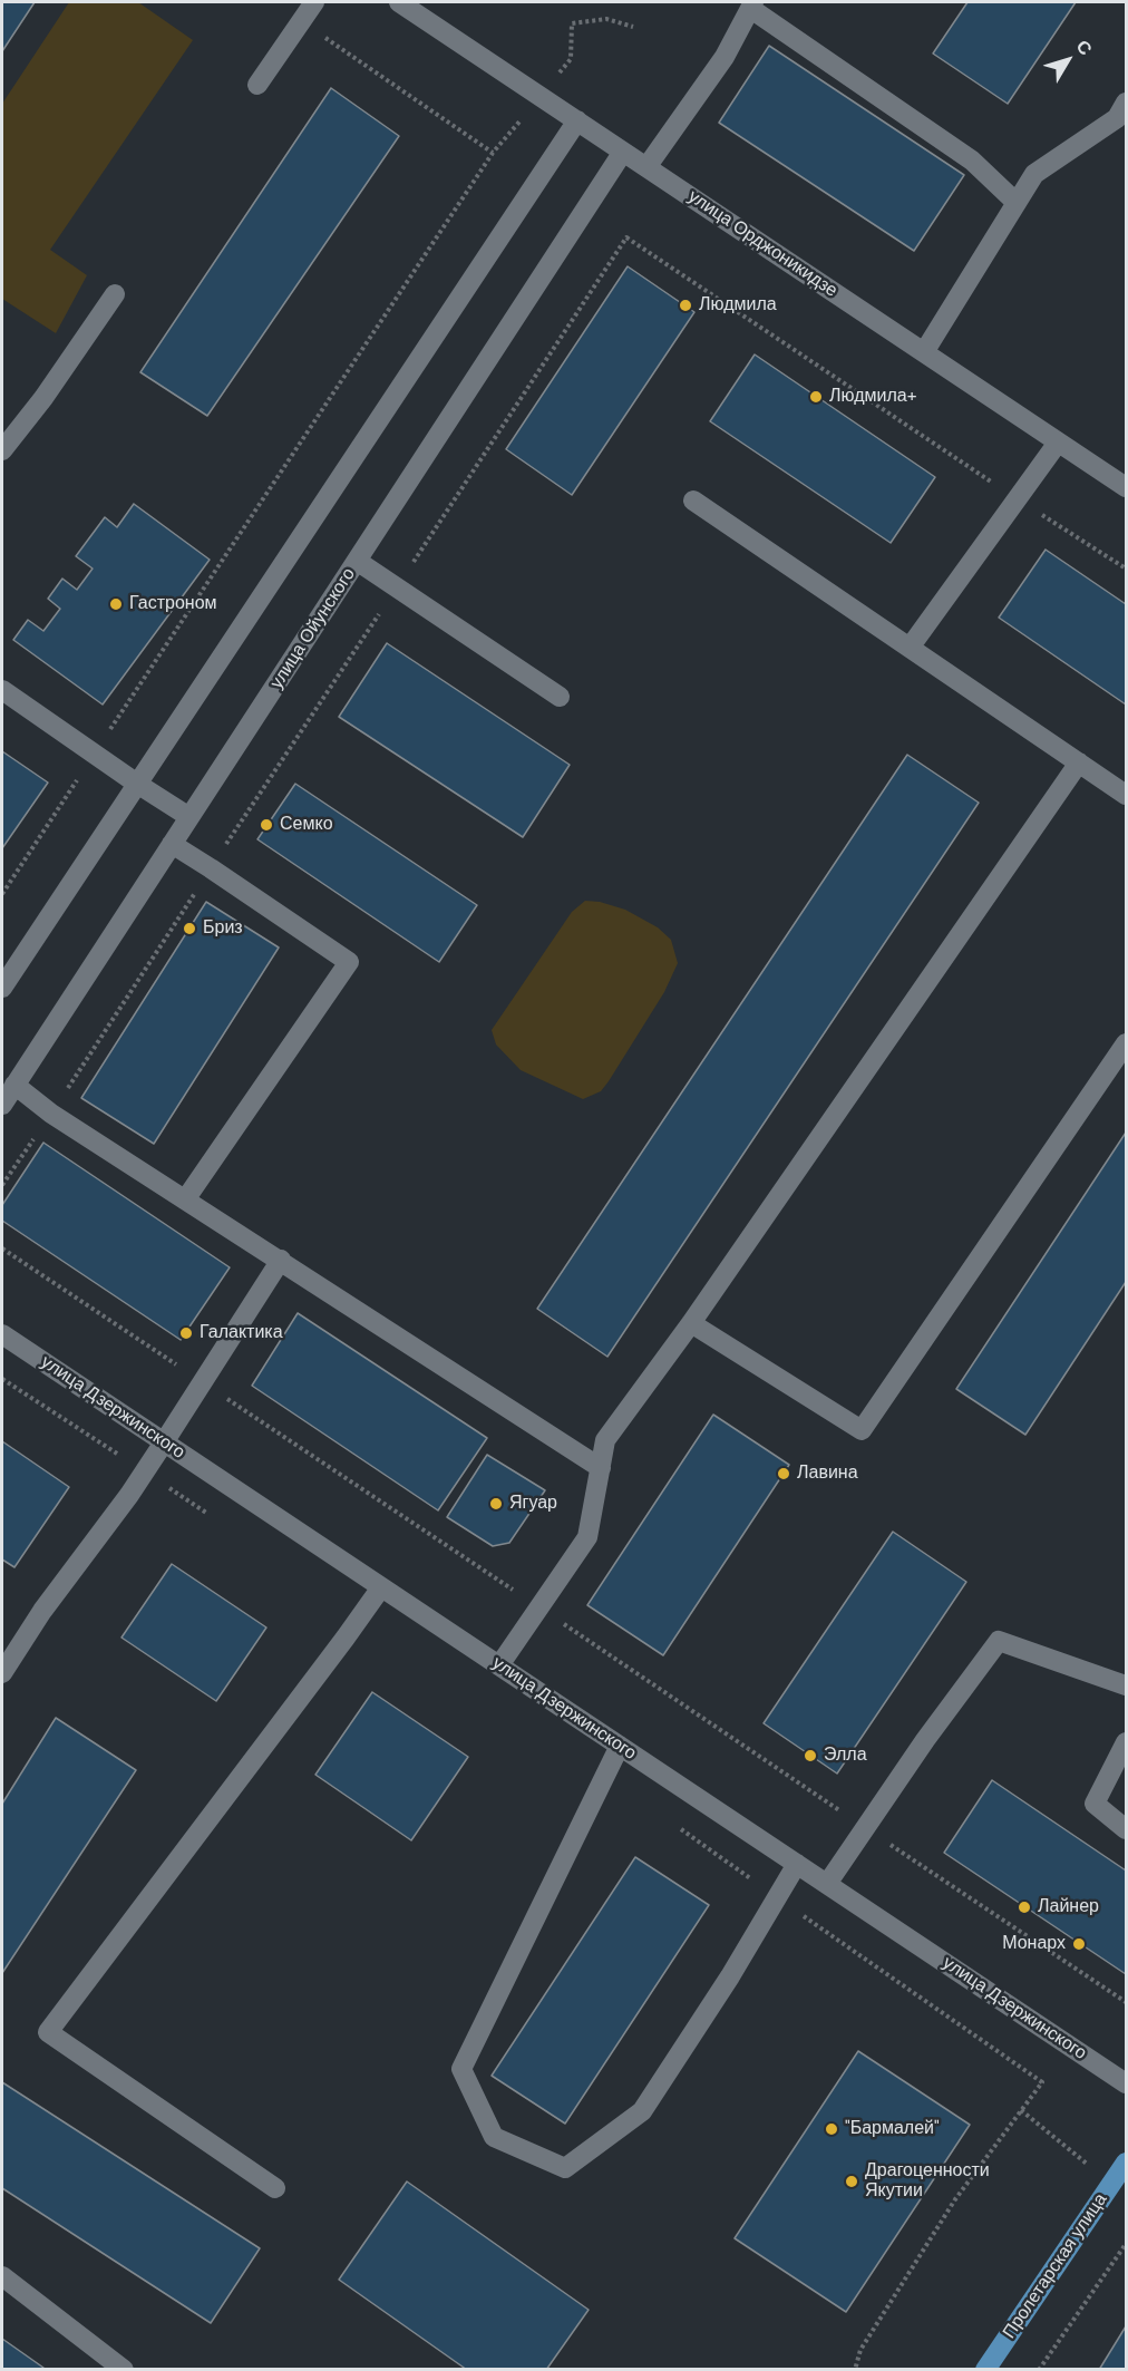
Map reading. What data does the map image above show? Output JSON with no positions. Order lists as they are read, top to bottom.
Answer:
{
  "streets": {
    "main road": ["Пролетарская улица"],
    "street": ["улица Орджоникидзе", "улица Ойунского", "улица Дзержинского"]
  },
  "crossings": [
    ["улица Орджоникидзе", "улица Ойунского"]
  ],
  "places": [
    "Людмила",
    "Людмила+",
    "Гастроном",
    "Семко",
    "Бриз",
    "Галактика",
    "Лавина",
    "Ягуар",
    "Элла",
    "Лайнер",
    "Монарх",
    "\"Бармалей\"",
    "Драгоценности Якутии"
  ],
  "north": "top right"
}
